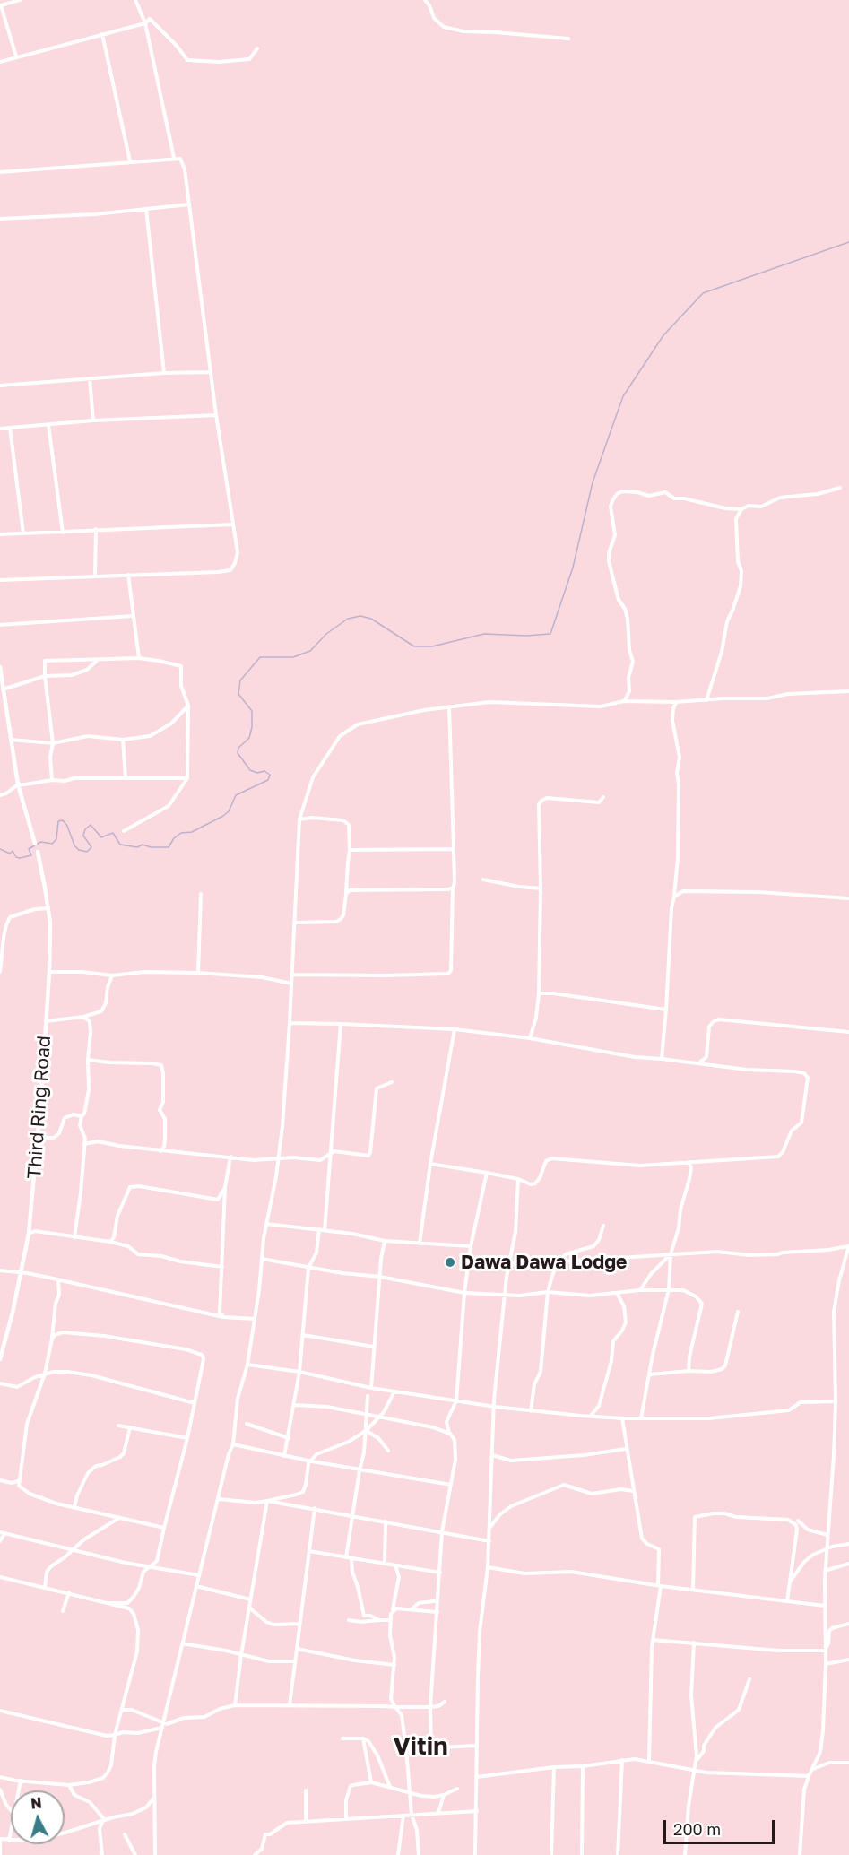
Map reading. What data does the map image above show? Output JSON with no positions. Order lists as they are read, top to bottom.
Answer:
{
  "streets": {
    "street": ["Third Ring Road"]
  },
  "districts": ["Vitin"],
  "places": ["Dawa Dawa Lodge"],
  "scale_bar": "200 m",
  "north": "top"
}
